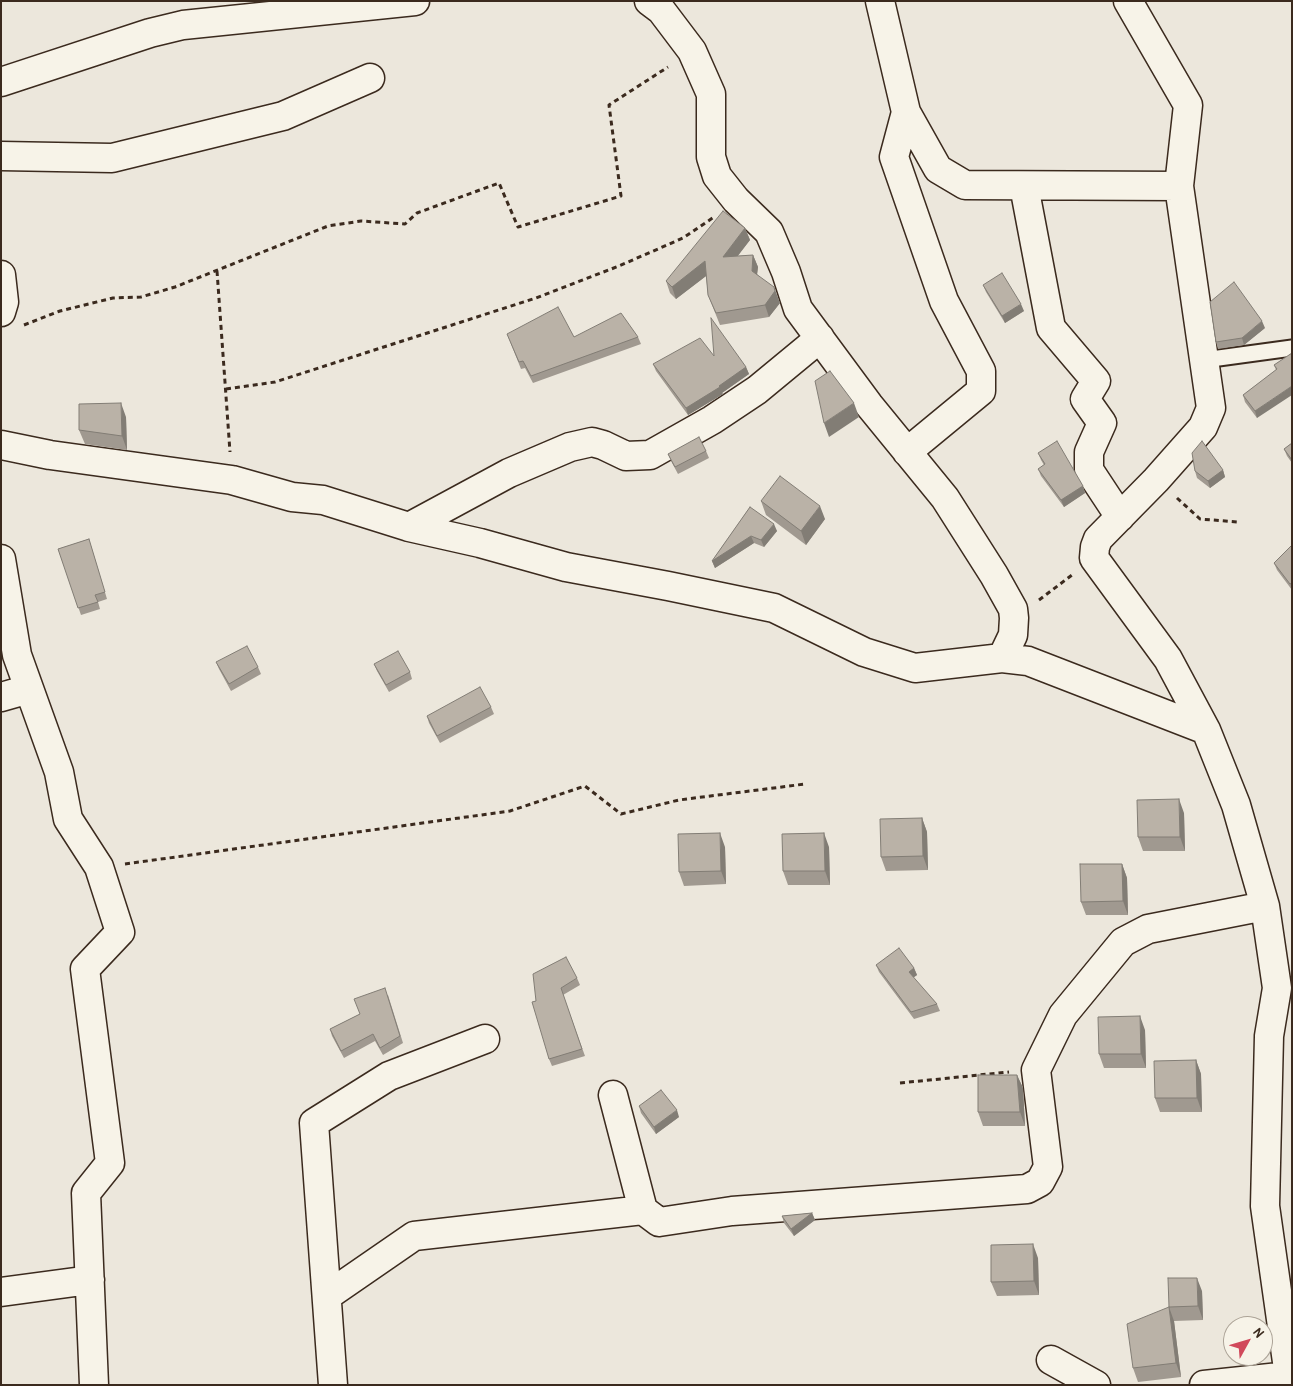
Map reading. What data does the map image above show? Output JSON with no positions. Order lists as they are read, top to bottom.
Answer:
{
  "north": "top right"
}
